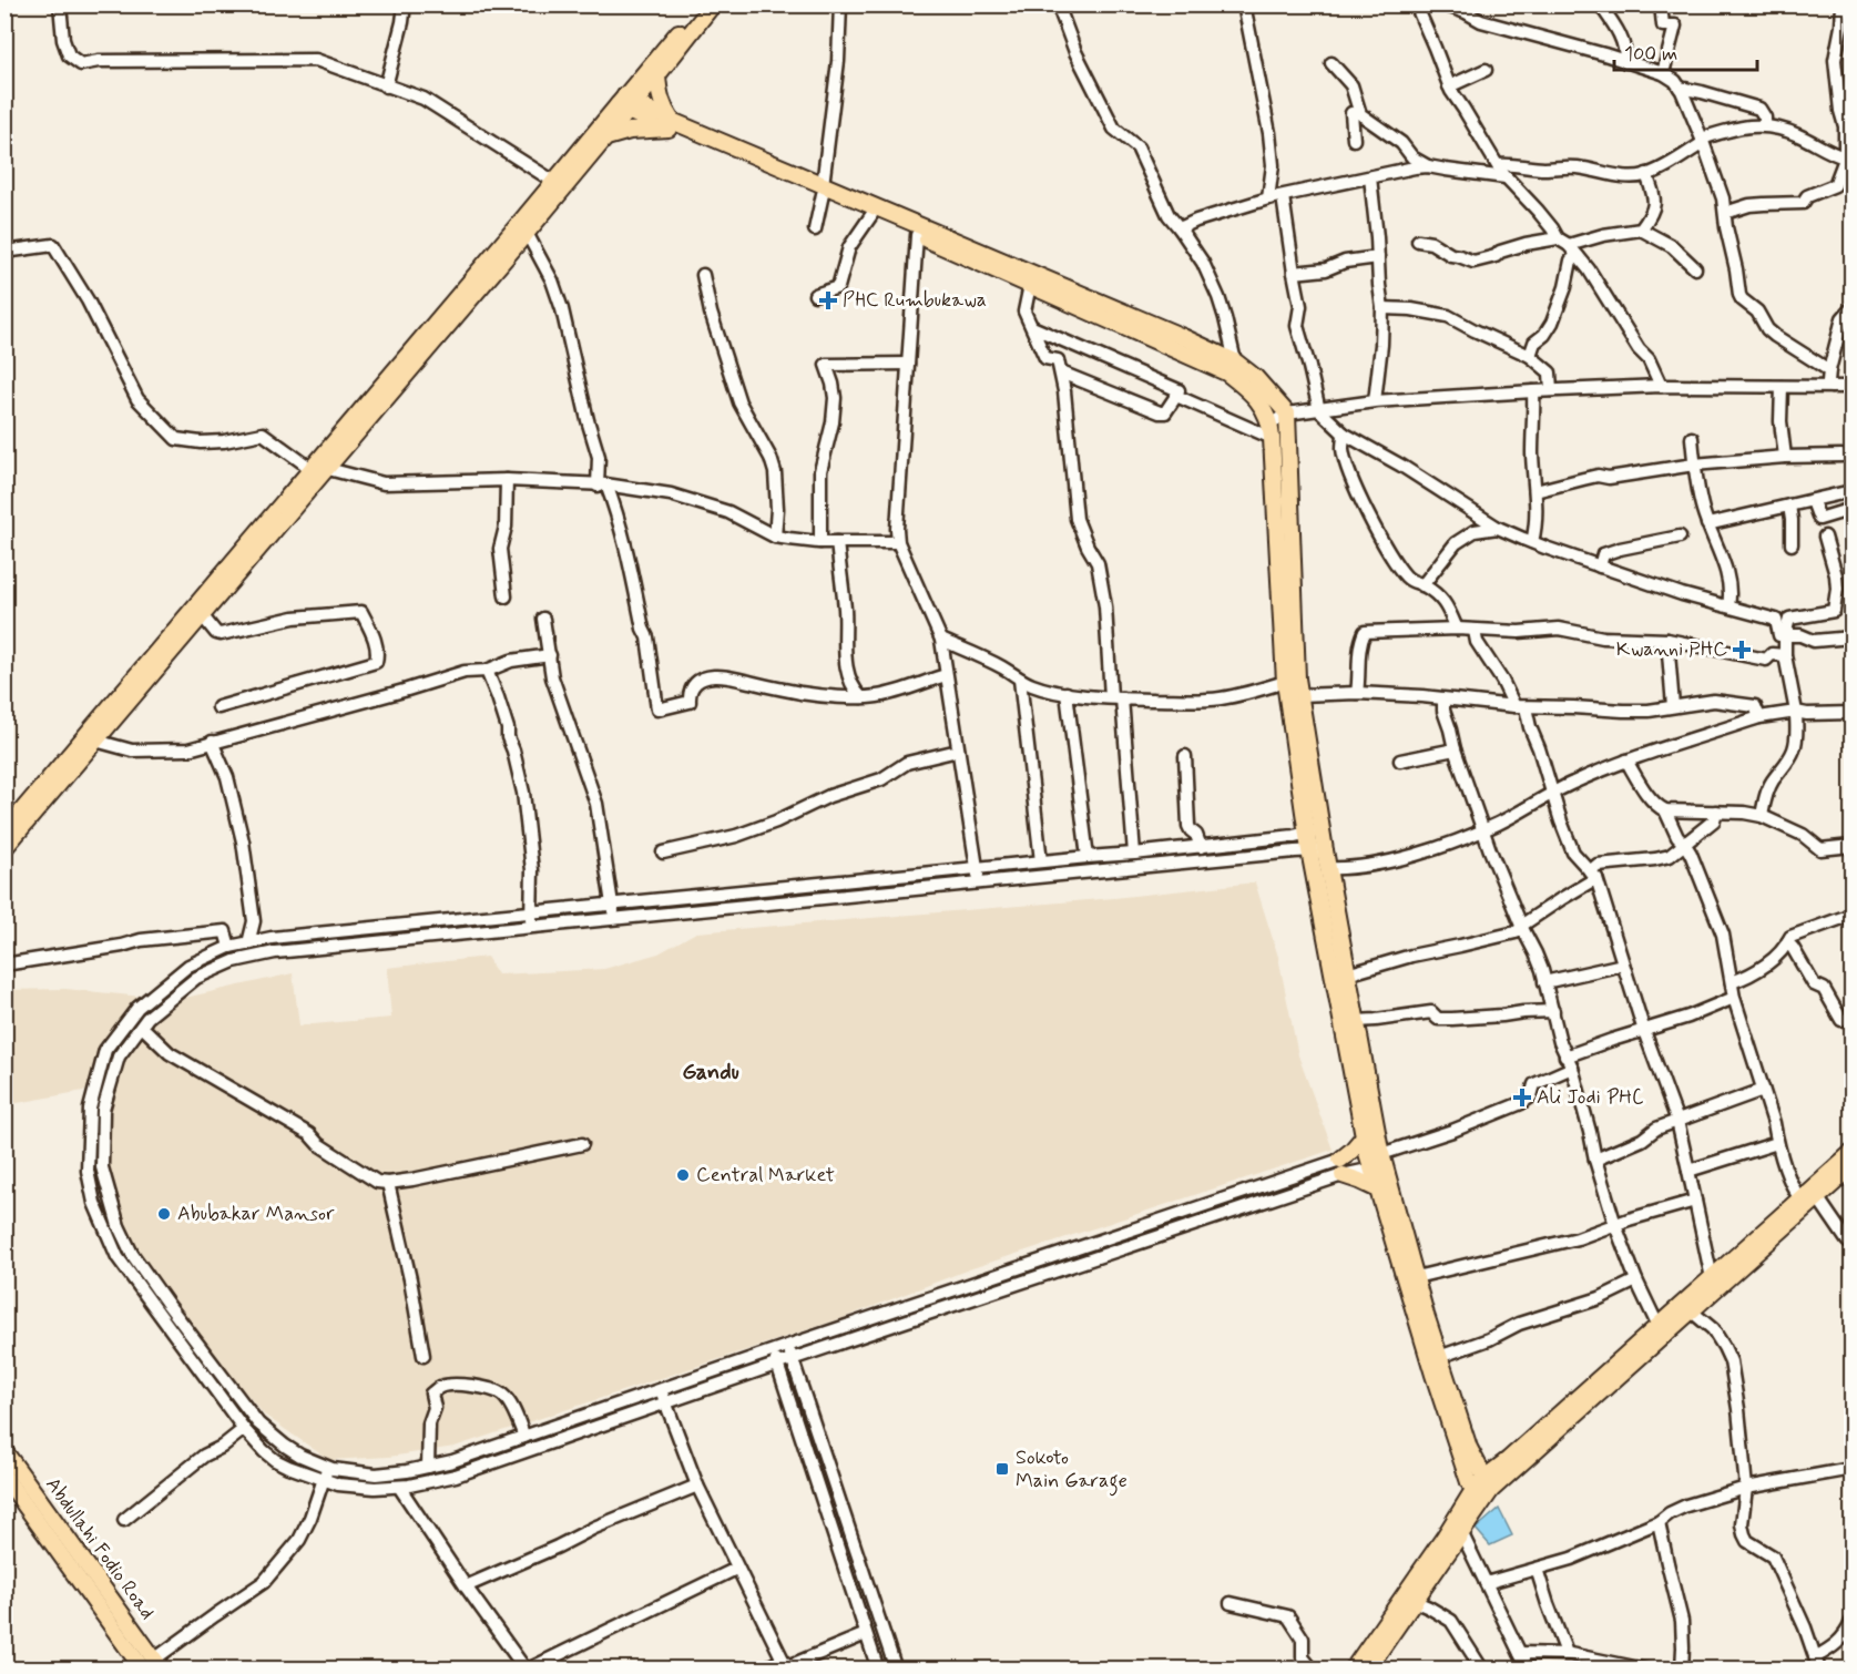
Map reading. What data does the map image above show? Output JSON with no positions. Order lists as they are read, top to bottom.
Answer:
{
  "streets": {
    "main road": ["Abdullahi Fodio Road"]
  },
  "districts": ["Gandu"],
  "places": {
    "health": ["PHC Rumbukawa", "Kwanni PHC", "Ali Jodi PHC"],
    "other": ["Central Market", "Abubakar Mansor"],
    "transit": ["Sokoto Main Garage"]
  },
  "scale_bar": "100 m"
}
